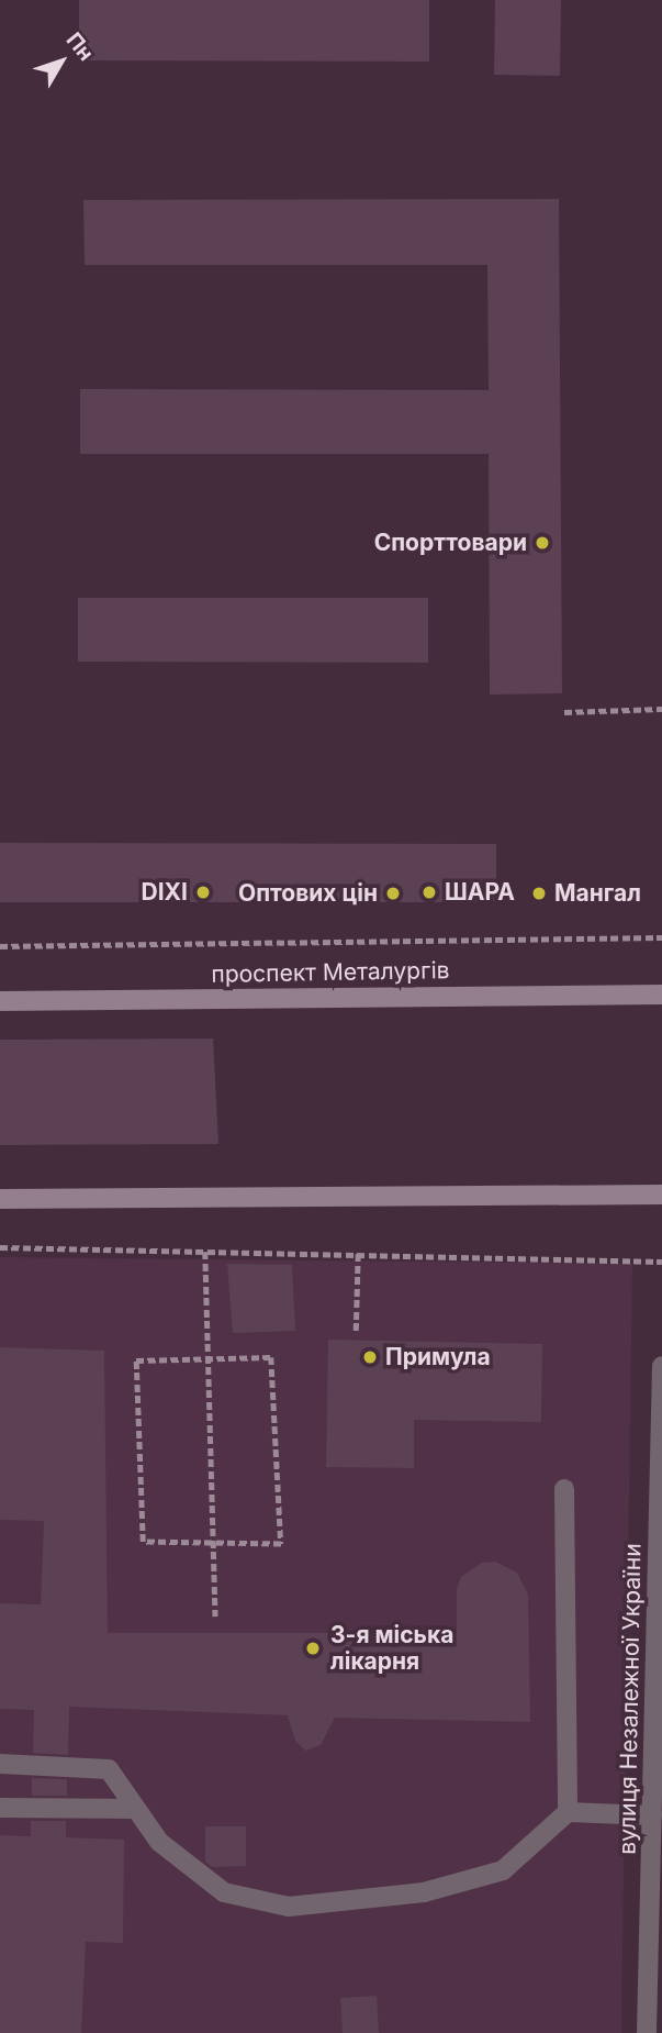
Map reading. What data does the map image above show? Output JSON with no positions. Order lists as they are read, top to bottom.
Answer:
{
  "streets": {
    "main road": ["проспект Металургів"],
    "street": ["вулиця Незалежної України"]
  },
  "places": [
    "Спорттовари",
    "DIXI",
    "ШАРА",
    "Оптових цін",
    "Мангал",
    "Примула",
    "3-я міська лікарня"
  ],
  "north": "top right"
}
